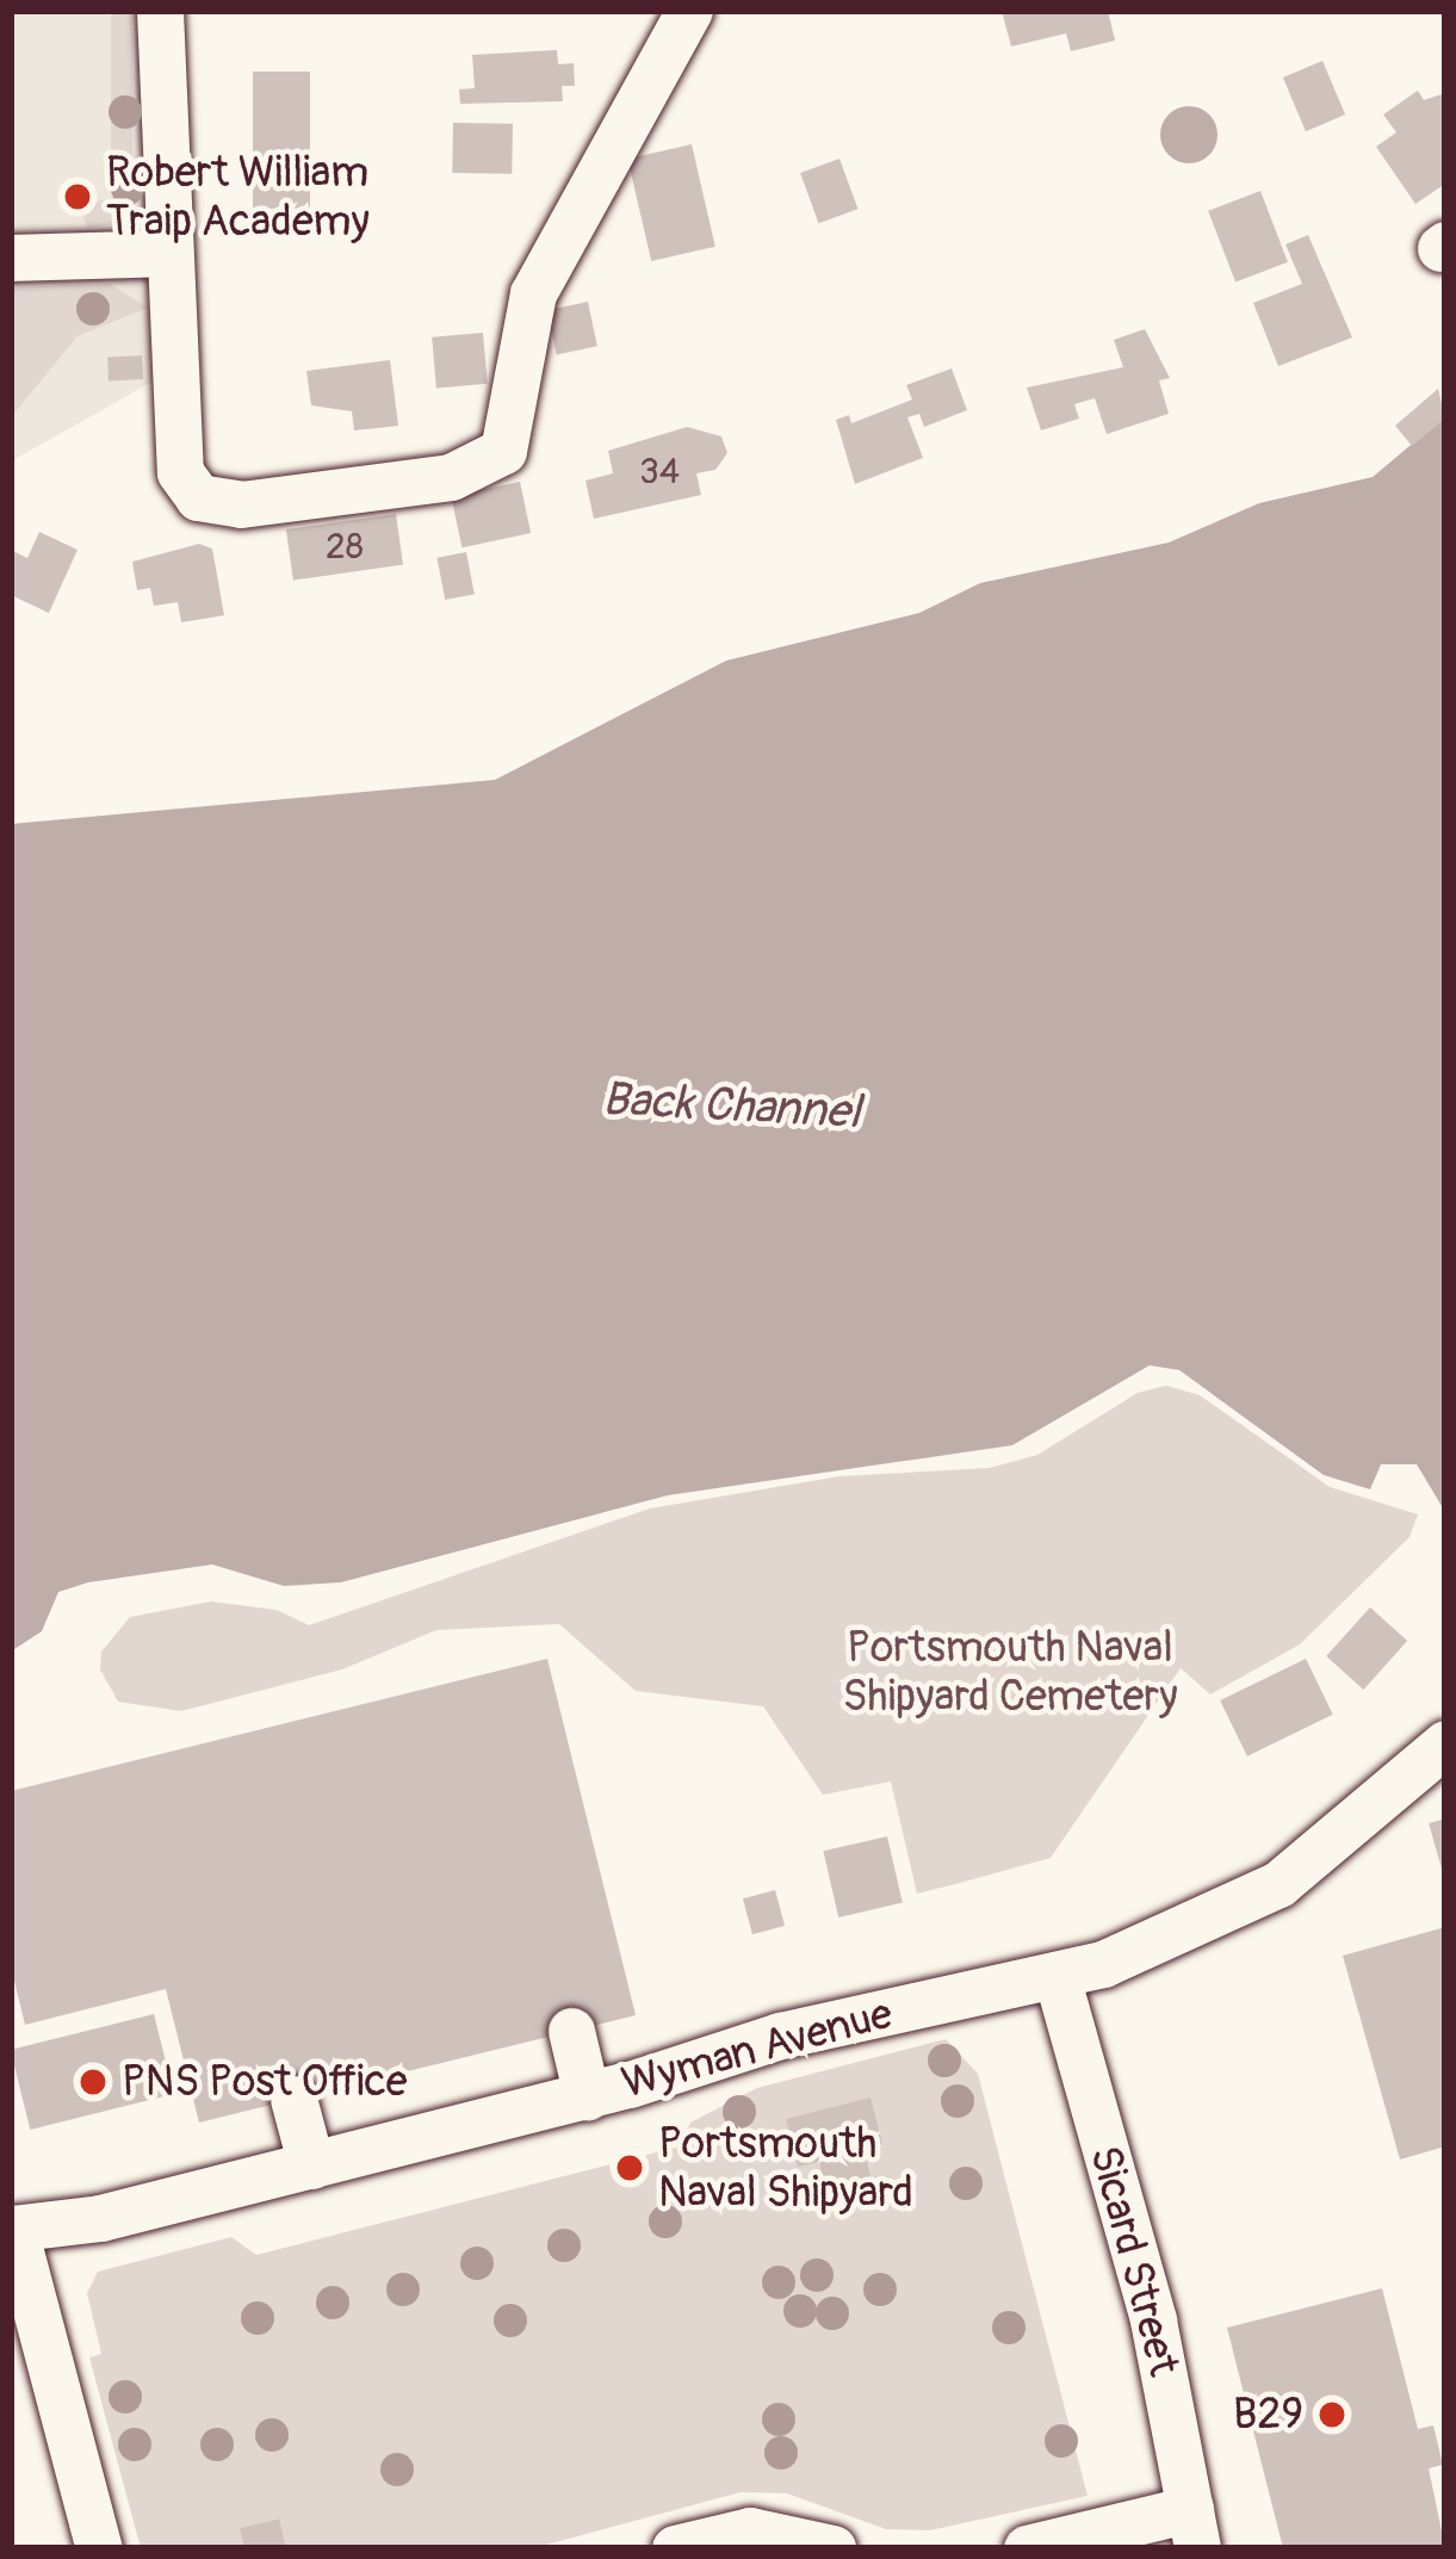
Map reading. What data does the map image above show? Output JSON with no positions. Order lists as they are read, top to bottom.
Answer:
{
  "streets": {
    "street": ["Wyman Avenue", "Sicard Street"]
  },
  "crossings": [
    ["Wyman Avenue", "Sicard Street"]
  ],
  "water": ["Back Channel"],
  "parks": ["Portsmouth Naval Shipyard Cemetery"],
  "places": [
    "Robert William Traip Academy",
    "PNS Post Office",
    "Portsmouth Naval Shipyard",
    "B29"
  ],
  "house_numbers": ["34", "28"]
}
